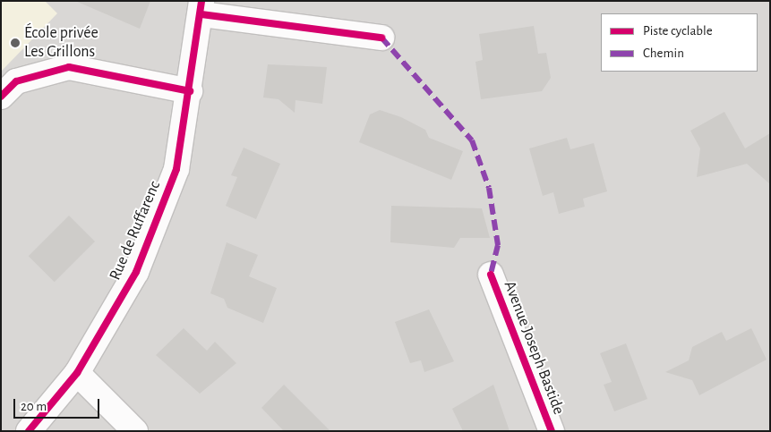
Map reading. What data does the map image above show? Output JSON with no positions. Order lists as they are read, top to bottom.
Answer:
{
  "streets": {
    "street": ["Rue de Ruffarenc", "Avenue Joseph Bastide"]
  },
  "places": ["École privée Les Grillons"],
  "legend": ["Piste cyclable", "Chemin"],
  "scale_bar": "20 m"
}
